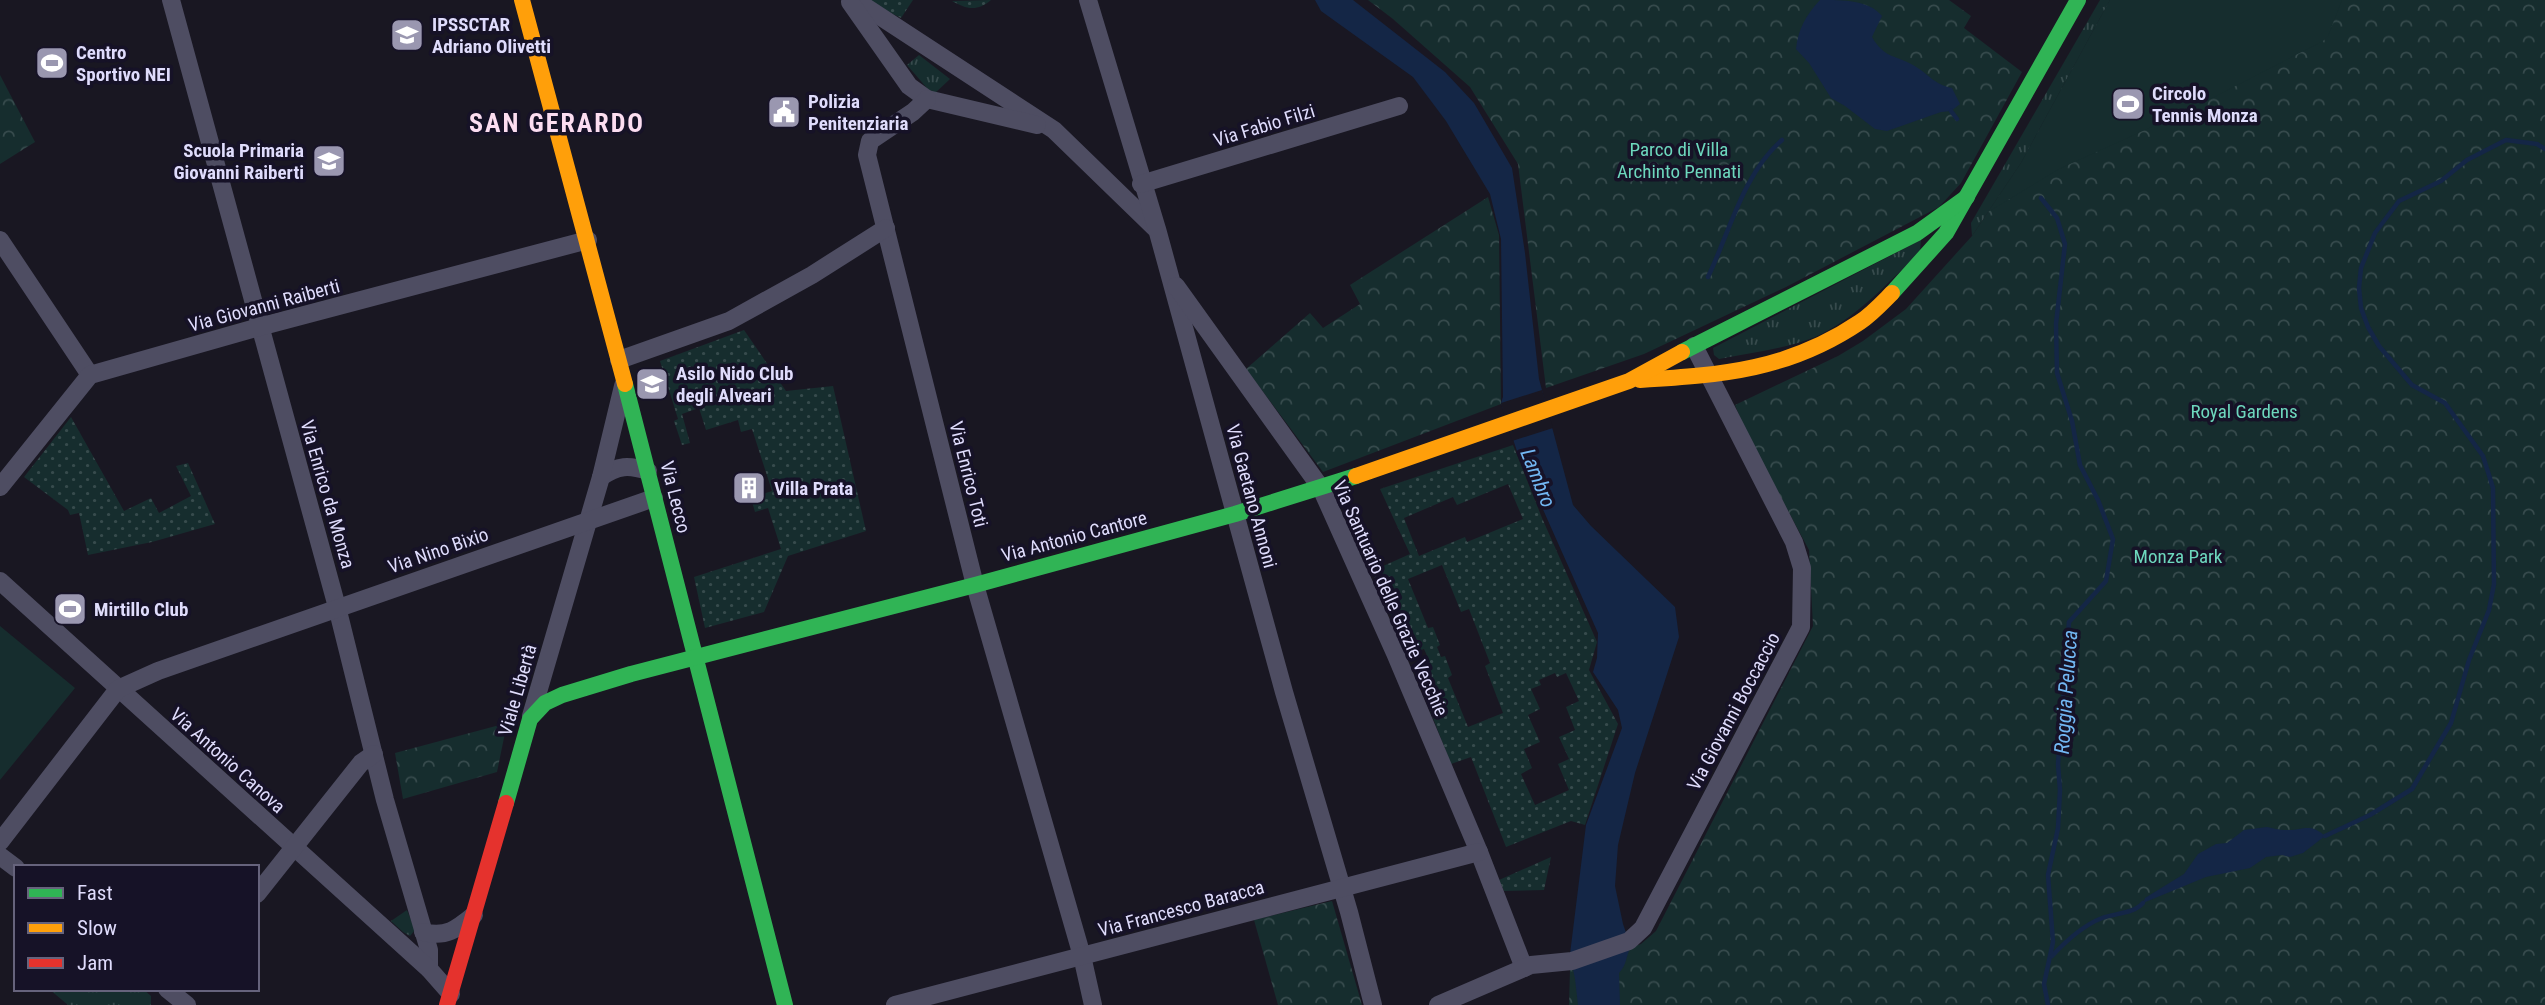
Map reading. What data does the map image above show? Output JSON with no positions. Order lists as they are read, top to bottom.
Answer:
{
  "streets": {
    "main road": ["Via Lecco", "Via Antonio Cantore", "Viale Libertà"],
    "street": [
      "Via Fabio Filzi",
      "Via Giovanni Raiberti",
      "Via Enrico Toti",
      "Via Enrico da Monza",
      "Via Gaetano Annoni",
      "Via Nino Bixio",
      "Via Santuario delle Grazie Vecchie",
      "Via Giovanni Boccaccio",
      "Via Antonio Canova",
      "Via Francesco Baracca"
    ]
  },
  "crossings": [
    ["Via Fabio Filzi", "Via Gaetano Annoni"],
    ["Via Giovanni Raiberti", "Via Enrico da Monza"],
    ["Via Giovanni Raiberti", "Via Lecco"],
    ["Via Enrico Toti", "Via Antonio Cantore"],
    ["Via Enrico Toti", "Via Francesco Baracca"],
    ["Via Enrico da Monza", "Via Nino Bixio"],
    ["Via Enrico da Monza", "Via Antonio Canova"],
    ["Via Gaetano Annoni", "Via Antonio Cantore"],
    ["Via Gaetano Annoni", "Via Santuario delle Grazie Vecchie"],
    ["Via Gaetano Annoni", "Via Francesco Baracca"],
    ["Via Lecco", "Via Antonio Cantore"],
    ["Via Lecco", "Via Nino Bixio"],
    ["Via Lecco", "Viale Libertà"],
    ["Via Antonio Cantore", "Via Santuario delle Grazie Vecchie"],
    ["Via Antonio Cantore", "Viale Libertà"],
    ["Via Nino Bixio", "Viale Libertà"],
    ["Via Nino Bixio", "Via Antonio Canova"],
    ["Via Santuario delle Grazie Vecchie", "Via Giovanni Boccaccio"],
    ["Via Santuario delle Grazie Vecchie", "Via Francesco Baracca"]
  ],
  "districts": ["SAN GERARDO"],
  "water": ["Lambro", "Roggia Pelucca"],
  "parks": ["Parco di Villa Archinto Pennati", "Royal Gardens", "Monza Park"],
  "places": {
    "school or university": ["IPSSCTAR Adriano Olivetti", "Scuola Primaria Giovanni Raiberti", "Asilo Nido Club degli Alveari"],
    "sports": ["Centro Sportivo NEI", "Circolo Tennis Monza", "Mirtillo Club"],
    "public building": ["Polizia Penitenziaria"],
    "building": ["Villa Prata"]
  },
  "legend": ["Fast", "Slow", "Jam"]
}
